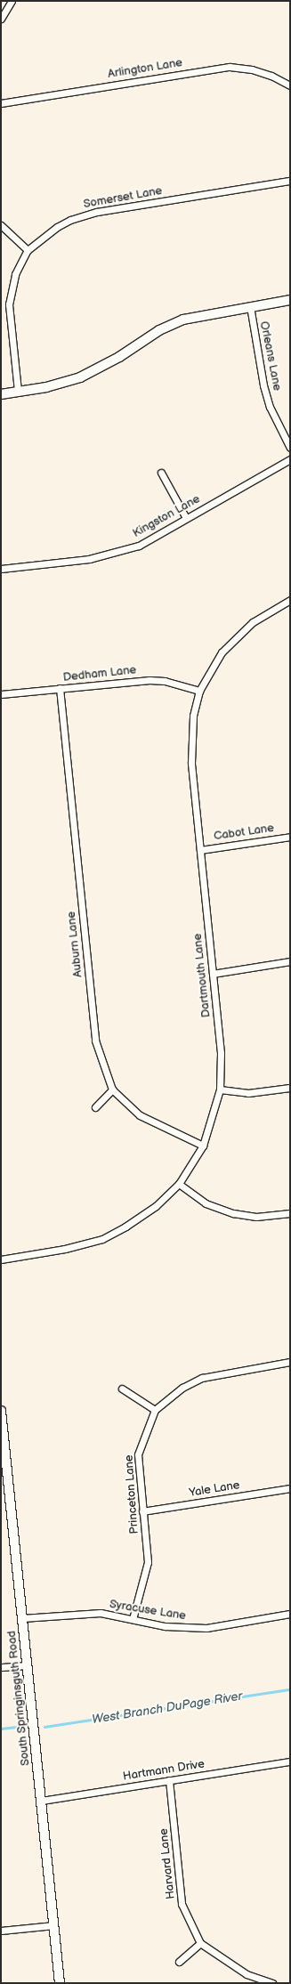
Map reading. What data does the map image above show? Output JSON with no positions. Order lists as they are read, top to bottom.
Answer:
{
  "streets": {
    "street": [
      "Arlington Lane",
      "Somerset Lane",
      "Orleans Lane",
      "Kingston Lane",
      "Dedham Lane",
      "Cabot Lane",
      "Auburn Lane",
      "Dartmouth Lane",
      "Yale Lane",
      "Princeton Lane",
      "Syracuse Lane",
      "South Springinsguth Road",
      "Hartmann Drive",
      "Harvard Lane"
    ]
  },
  "crossings": [
    ["Dedham Lane", "Auburn Lane"],
    ["Dedham Lane", "Dartmouth Lane"],
    ["Cabot Lane", "Dartmouth Lane"],
    ["Auburn Lane", "Dartmouth Lane"],
    ["Yale Lane", "Princeton Lane"],
    ["Princeton Lane", "Syracuse Lane"],
    ["Syracuse Lane", "South Springinsguth Road"],
    ["South Springinsguth Road", "Hartmann Drive"],
    ["Hartmann Drive", "Harvard Lane"]
  ],
  "water": ["West Branch DuPage River"]
}
